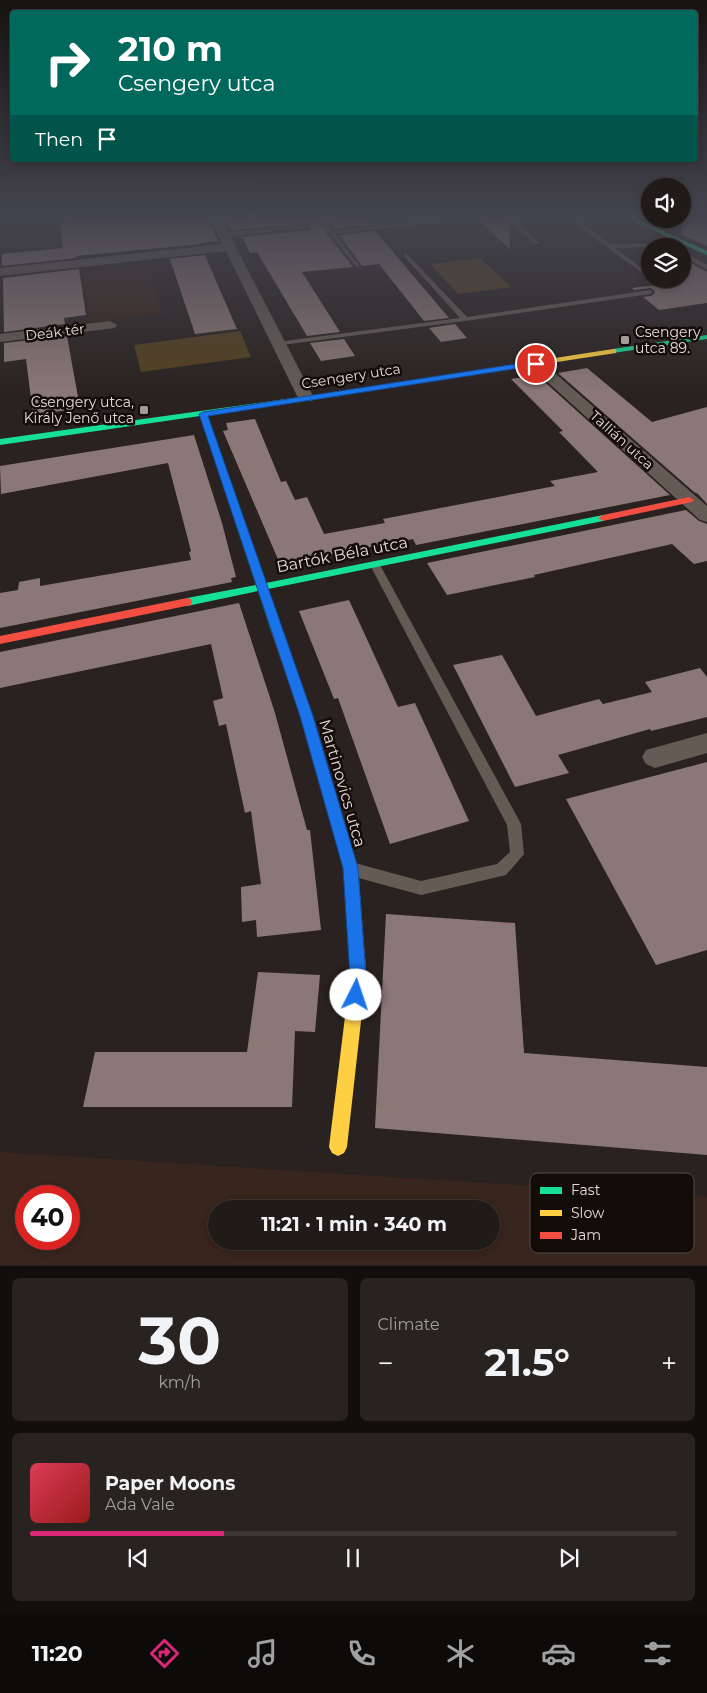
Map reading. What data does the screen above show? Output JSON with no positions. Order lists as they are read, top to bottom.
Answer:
{
  "streets": {
    "street": [
      "Deák tér",
      "Csengery utca",
      "Tallián utca",
      "Bartók Béla utca",
      "Martinovics utca"
    ]
  },
  "crossings": [
    ["Csengery utca", "Tallián utca"],
    ["Csengery utca", "Martinovics utca"],
    ["Tallián utca", "Bartók Béla utca"],
    ["Bartók Béla utca", "Martinovics utca"]
  ],
  "places": {
    "transit": ["Csengery utca 89.", "Csengery utca, Király Jenő utca"]
  },
  "legend": ["Fast", "Slow", "Jam"],
  "page": {
    "turn": ["210 m", "Csengery utca"],
    "then": "Then",
    "limit": "40",
    "trip": "11:21 · 1 min · 340 m",
    "tile": [
      ["30", "km/h"],
      "Climate"
    ],
    "heat": ["−", "21.5°", "+"],
    "song": ["Paper Moons", "Ada Vale"],
    "tabs": "11:20"
  }
}
